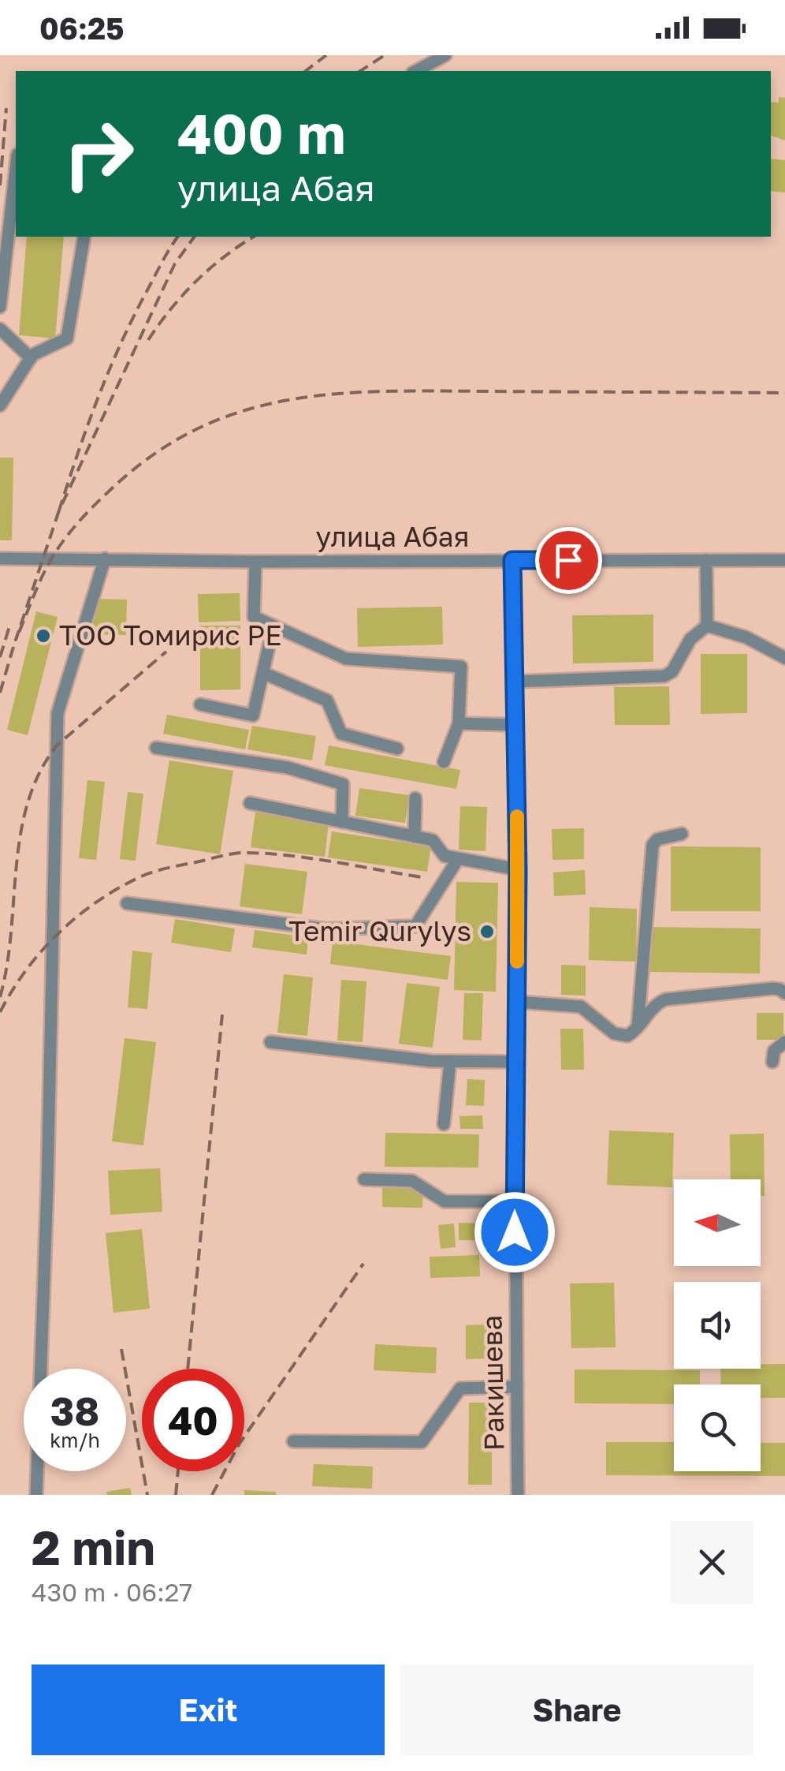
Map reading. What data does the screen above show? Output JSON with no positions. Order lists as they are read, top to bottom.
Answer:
{
  "streets": {
    "street": ["улица Абая", "Ракишева"]
  },
  "crossings": [
    ["улица Абая", "Ракишева"]
  ],
  "places": ["ТОО Томирис РЕ", "Temir Qurylys"],
  "north": "left",
  "page": {
    "status": "06:25",
    "turn": ["400 m", "улица Абая"],
    "speed": "38 km/h",
    "limit": "40",
    "heading": ["2 min", "430 m · 06:27"],
    "buttons": ["Exit", "Share"]
  }
}
